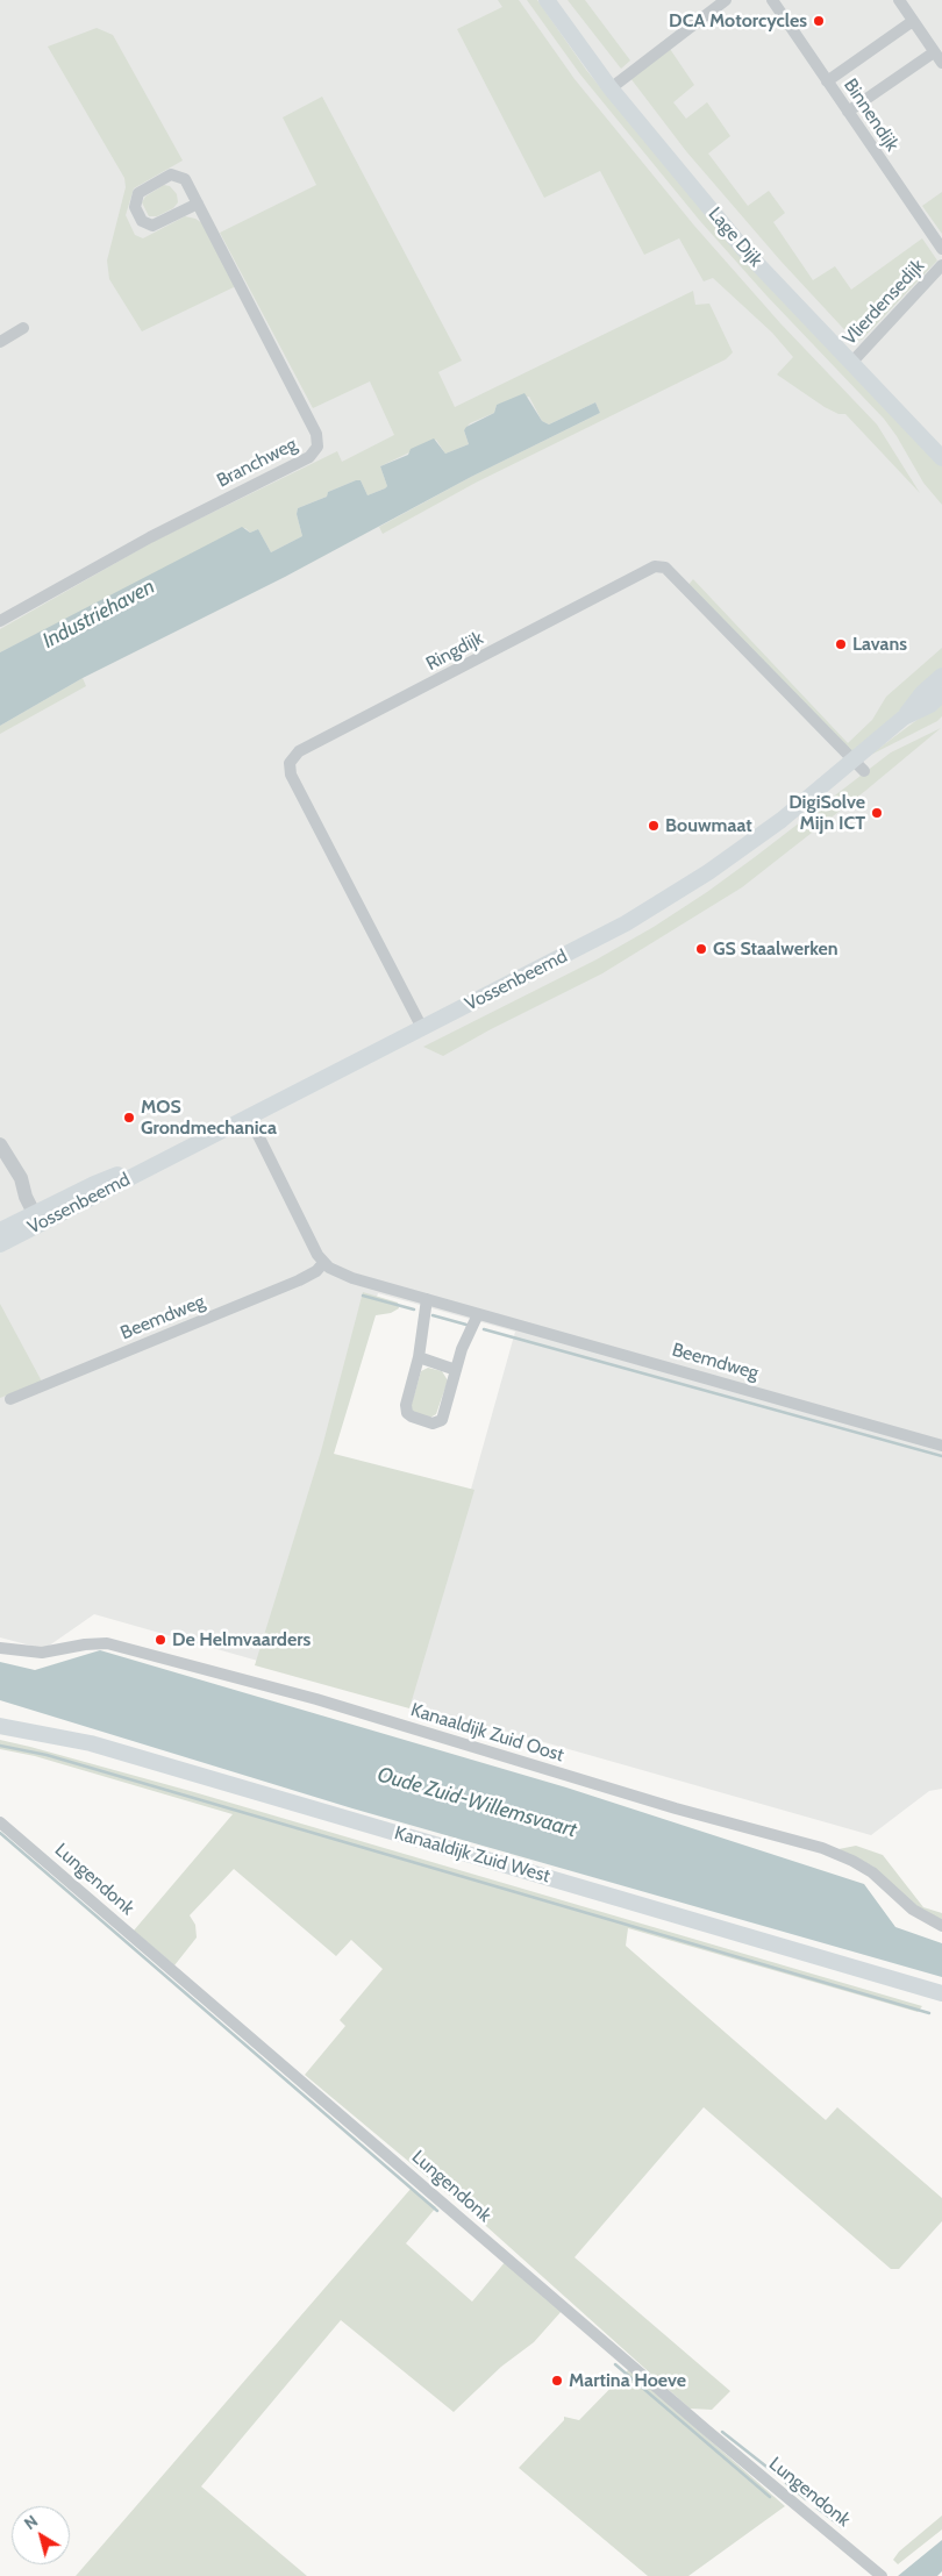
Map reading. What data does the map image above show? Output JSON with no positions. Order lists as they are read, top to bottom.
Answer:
{
  "streets": {
    "main road": ["Lage Dijk", "Vossenbeemd", "Kanaaldijk Zuid West"],
    "street": [
      "Binnendijk",
      "Vlierdensedijk",
      "Branchweg",
      "Ringdijk",
      "Beemdweg",
      "Kanaaldijk Zuid Oost",
      "Lungendonk"
    ]
  },
  "crossings": [
    ["Lage Dijk", "Vlierdensedijk"],
    ["Ringdijk", "Vossenbeemd"]
  ],
  "water": ["Industriehaven", "Oude Zuid-Willemsvaart"],
  "places": [
    "DCA Motorcycles",
    "Lavans",
    "DigiSolve Mijn ICT",
    "Bouwmaat",
    "GS Staalwerken",
    "MOS Grondmechanica",
    "De Helmvaarders",
    "Martina Hoeve"
  ],
  "north": "top left"
}
